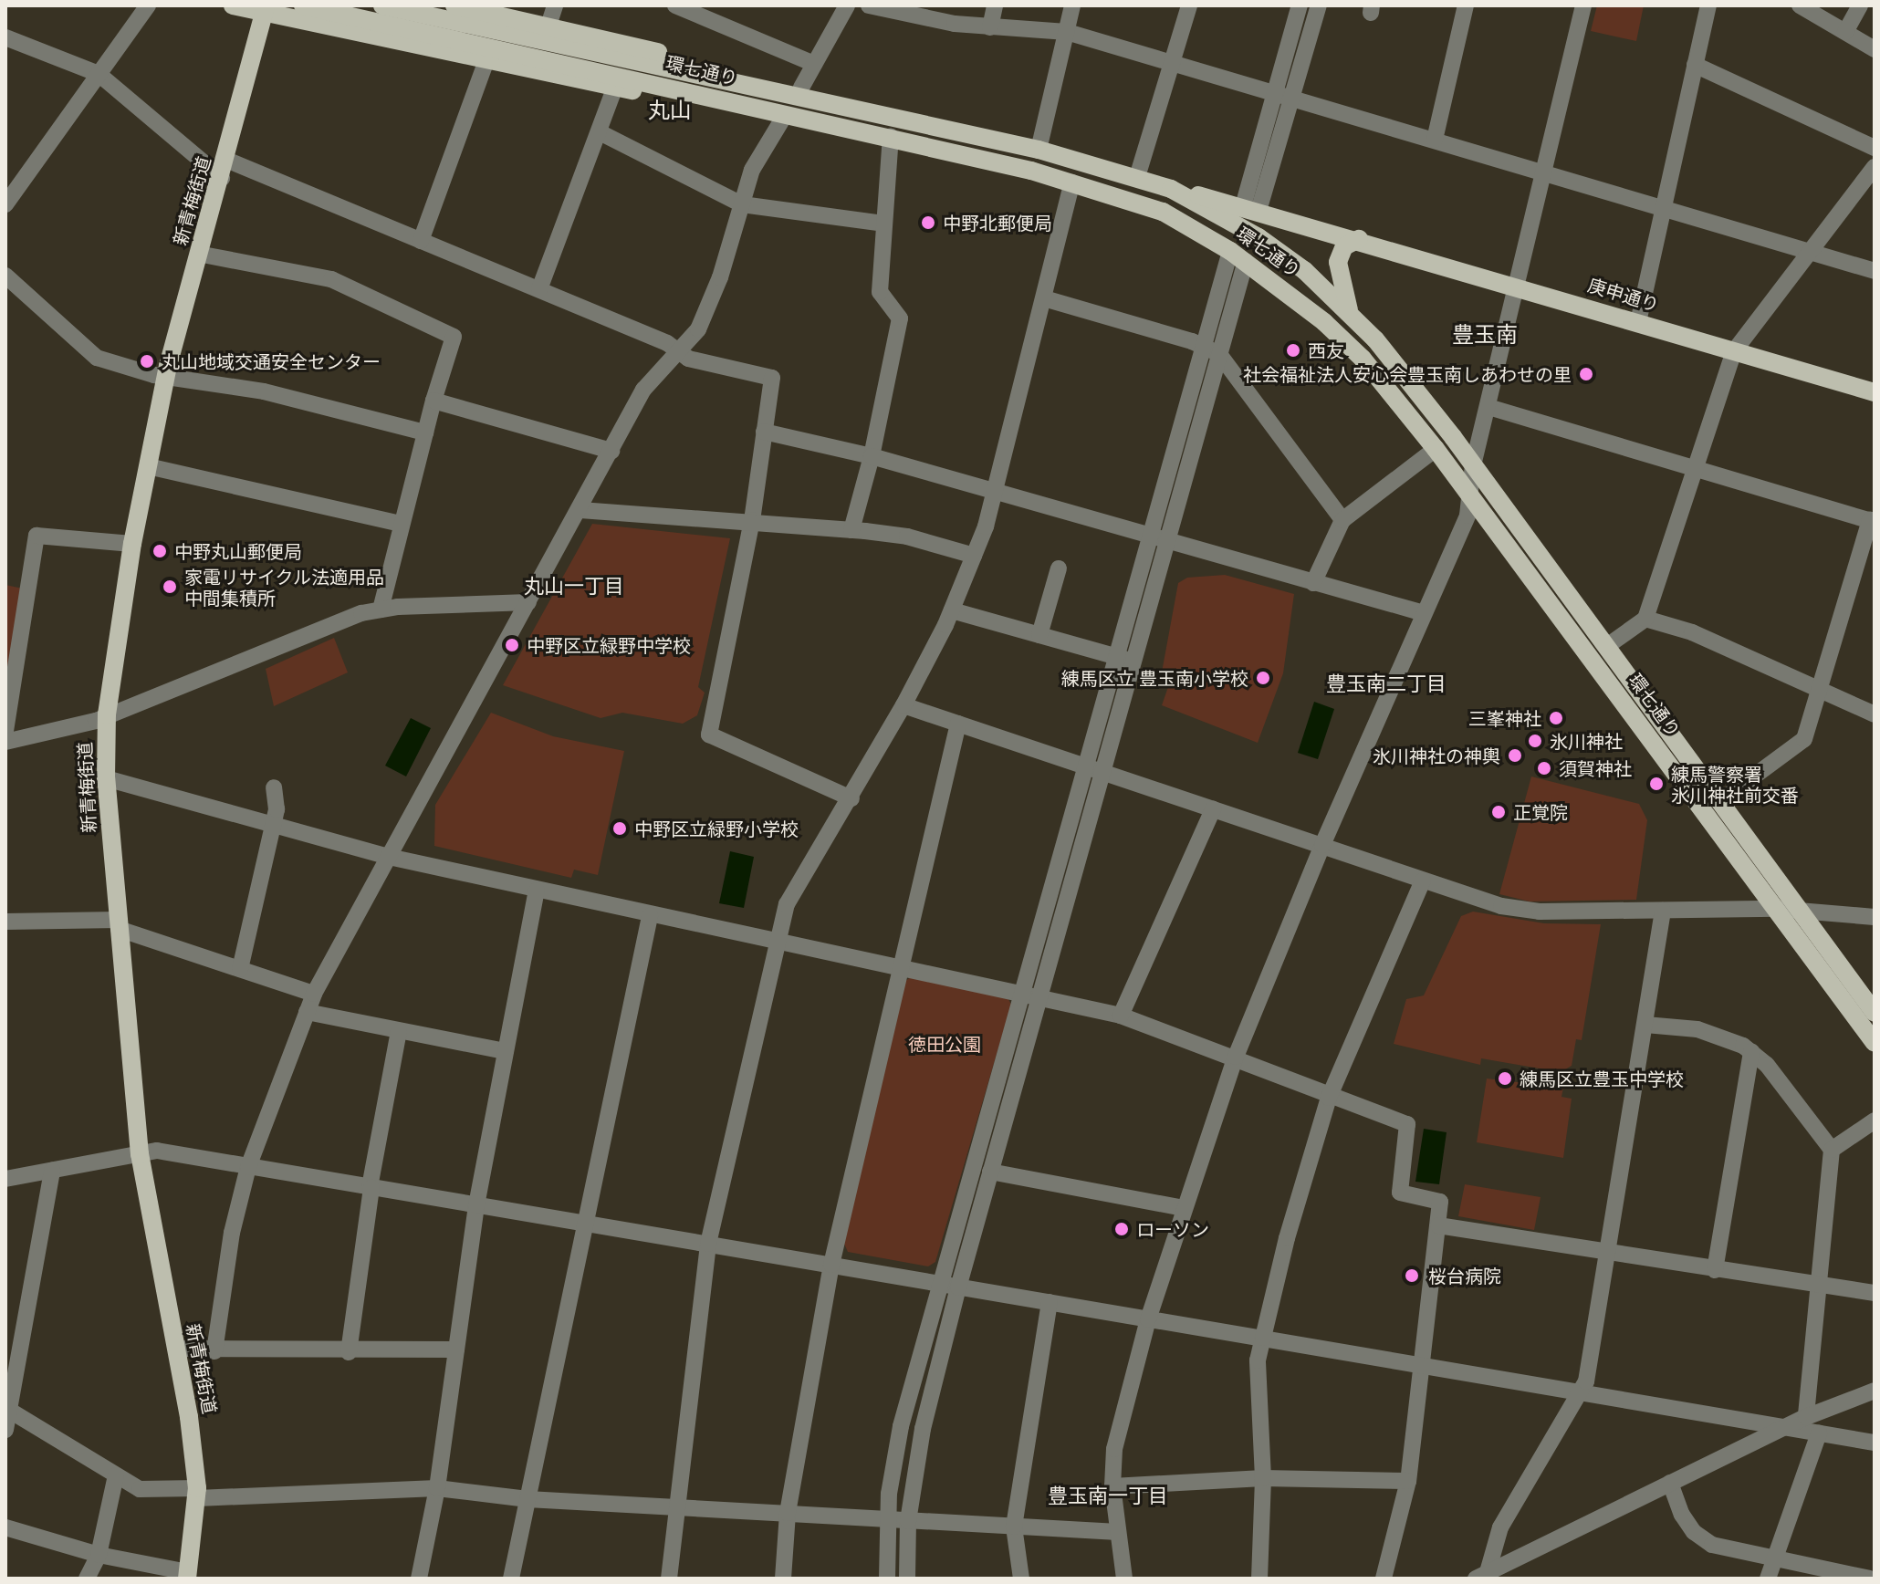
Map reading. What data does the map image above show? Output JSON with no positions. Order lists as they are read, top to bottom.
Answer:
{
  "streets": {
    "main road": ["環七通り", "新青梅街道", "庚申通り"]
  },
  "crossings": [
    ["環七通り", "庚申通り"]
  ],
  "districts": [
    "丸山",
    "豊玉南",
    "丸山一丁目",
    "豊玉南二丁目",
    "豊玉南一丁目"
  ],
  "parks": ["徳田公園"],
  "places": [
    "中野北郵便局",
    "西友",
    "丸山地域交通安全センター",
    "社会福祉法人安心会豊玉南しあわせの里",
    "中野丸山郵便局",
    "家電リサイクル法適用品 中間集積所",
    "中野区立緑野中学校",
    "練馬区立 豊玉南小学校",
    "三峯神社",
    "氷川神社",
    "氷川神社の神輿",
    "須賀神社",
    "練馬警察署 氷川神社前交番",
    "正覚院",
    "中野区立緑野小学校",
    "練馬区立豊玉中学校",
    "ローソン",
    "桜台病院"
  ]
}
